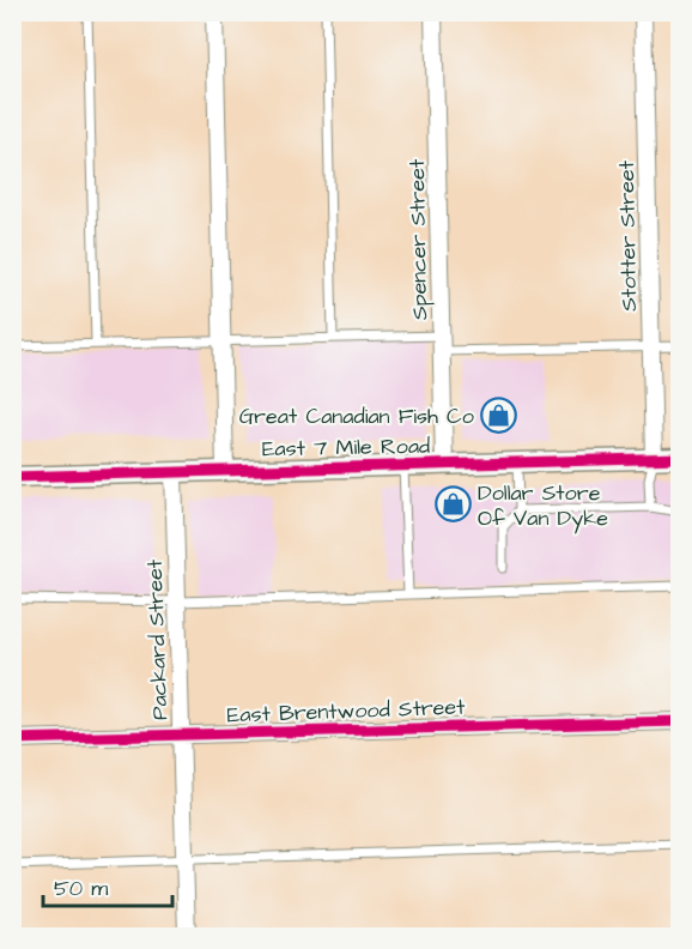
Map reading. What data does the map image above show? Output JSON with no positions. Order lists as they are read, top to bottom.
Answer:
{
  "streets": {
    "street": [
      "Stotter Street",
      "Spencer Street",
      "East 7 Mile Road",
      "Packard Street",
      "East Brentwood Street"
    ]
  },
  "crossings": [
    ["Stotter Street", "East 7 Mile Road"],
    ["Spencer Street", "East 7 Mile Road"],
    ["East 7 Mile Road", "Packard Street"],
    ["Packard Street", "East Brentwood Street"]
  ],
  "places": {
    "shop": ["Great Canadian Fish Co", "Dollar Store Of Van Dyke"]
  },
  "scale_bar": "50 m"
}
